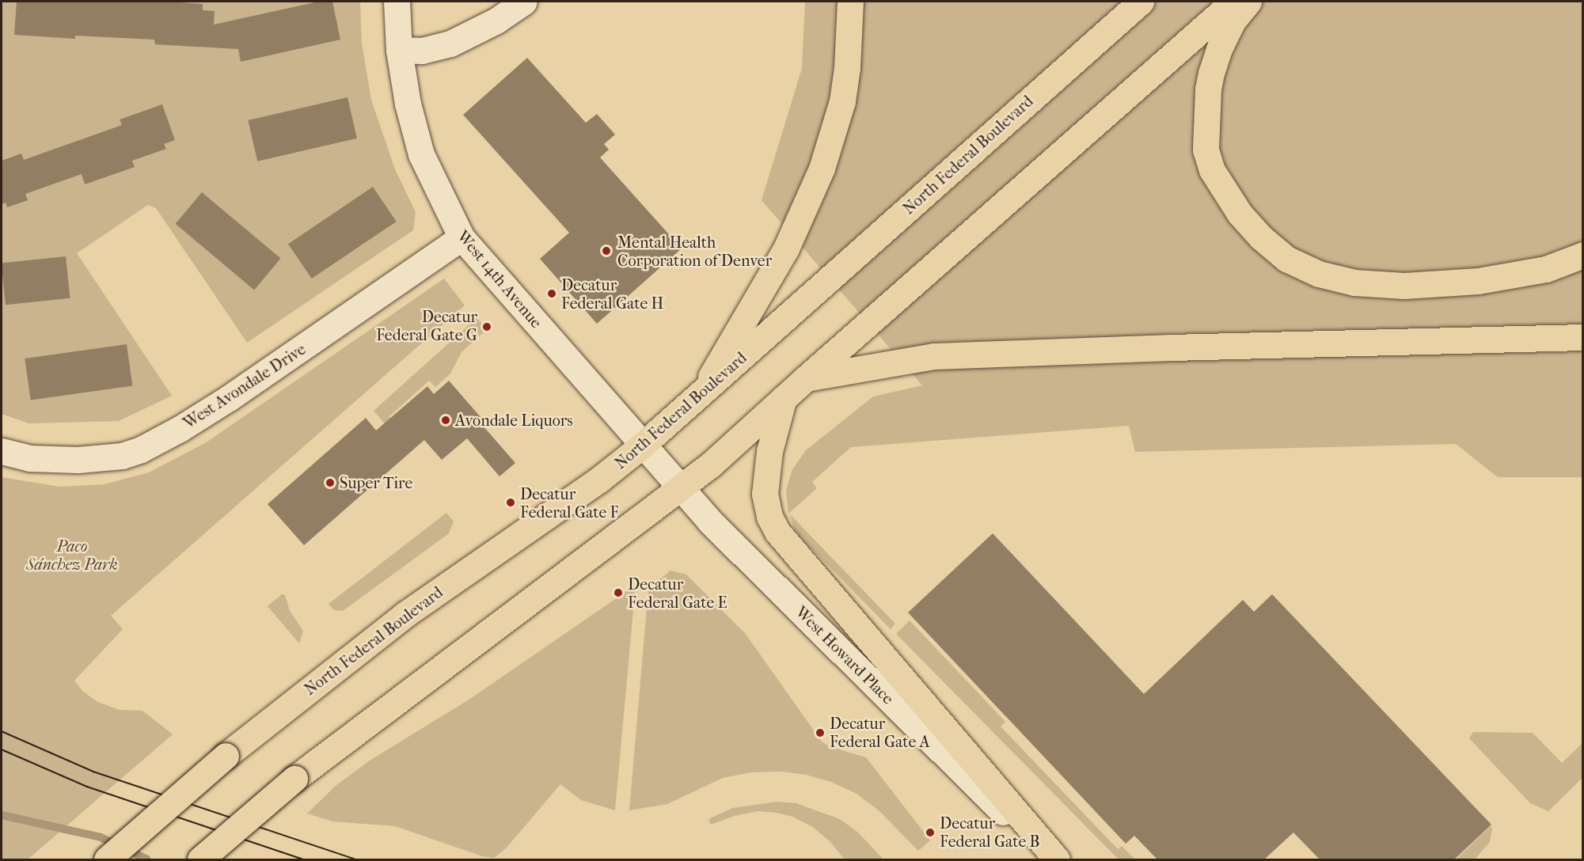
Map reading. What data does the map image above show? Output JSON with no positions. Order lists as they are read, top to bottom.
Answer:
{
  "streets": {
    "main road": ["North Federal Boulevard"],
    "street": ["West 14th Avenue", "West Avondale Drive", "West Howard Place"]
  },
  "crossings": [
    ["North Federal Boulevard", "West 14th Avenue"],
    ["North Federal Boulevard", "West Howard Place"],
    ["West 14th Avenue", "West Avondale Drive"],
    ["West 14th Avenue", "West Howard Place"]
  ],
  "parks": ["Paco Sánchez Park"],
  "places": [
    "Mental Health Corporation of Denver",
    "Decatur Federal Gate H",
    "Decatur Federal Gate G",
    "Avondale Liquors",
    "Super Tire",
    "Decatur Federal Gate F",
    "Decatur Federal Gate E",
    "Decatur Federal Gate A",
    "Decatur Federal Gate B"
  ]
}
